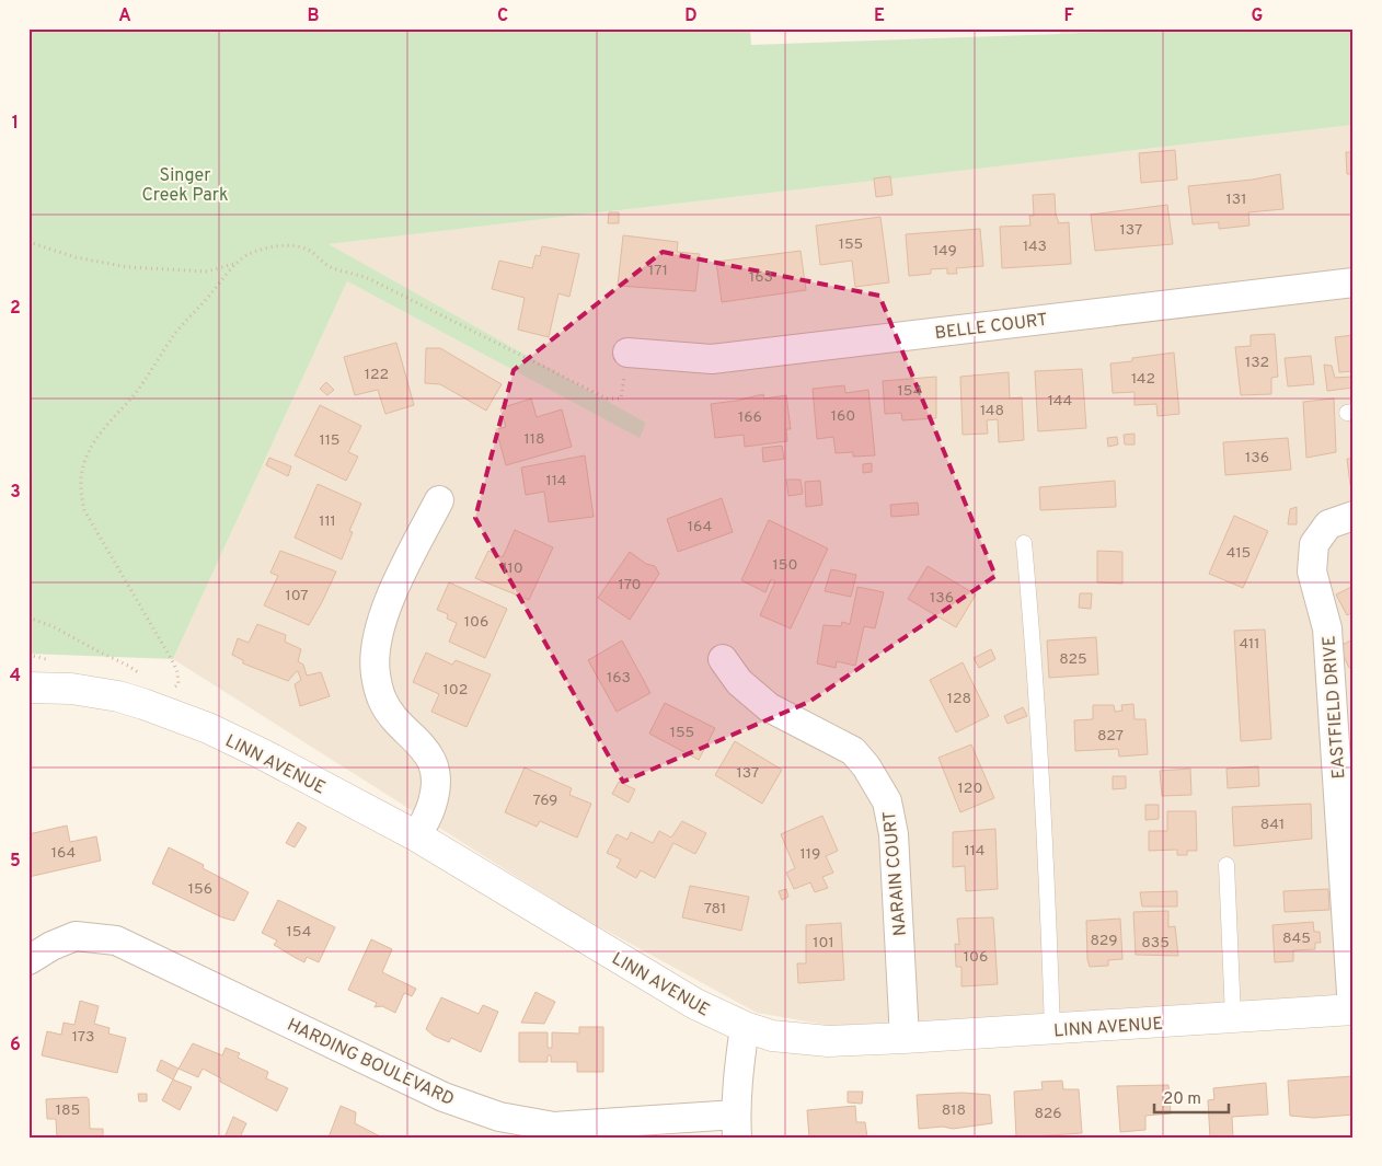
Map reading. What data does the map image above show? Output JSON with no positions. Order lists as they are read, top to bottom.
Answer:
{
  "streets": {
    "main road": ["LINN AVENUE"],
    "street": [
      "BELLE COURT",
      "EASTFIELD DRIVE",
      "NARAIN COURT",
      "HARDING BOULEVARD"
    ]
  },
  "crossings": [
    ["EASTFIELD DRIVE", "LINN AVENUE"],
    ["LINN AVENUE", "NARAIN COURT"]
  ],
  "parks": ["Singer Creek Park"],
  "house_numbers": [
    "131",
    "137",
    "155",
    "143",
    "149",
    "171",
    "163",
    "132",
    "122",
    "142",
    "154",
    "144",
    "148",
    "160",
    "166",
    "118",
    "115",
    "136",
    "114",
    "111",
    "164",
    "415",
    "150",
    "110",
    "170",
    "107",
    "136",
    "106",
    "411",
    "825",
    "163",
    "102",
    "128",
    "155",
    "827",
    "137",
    "120",
    "769",
    "841",
    "114",
    "164",
    "119",
    "156",
    "781",
    "154",
    "845",
    "829",
    "101",
    "835",
    "106",
    "173",
    "185",
    "818",
    "826"
  ],
  "scale_bar": "20 m",
  "grid": {
    "columns": [
      "A",
      "B",
      "C",
      "D",
      "E",
      "F",
      "G"
    ],
    "rows": [
      "1",
      "2",
      "3",
      "4",
      "5",
      "6"
    ]
  }
}
